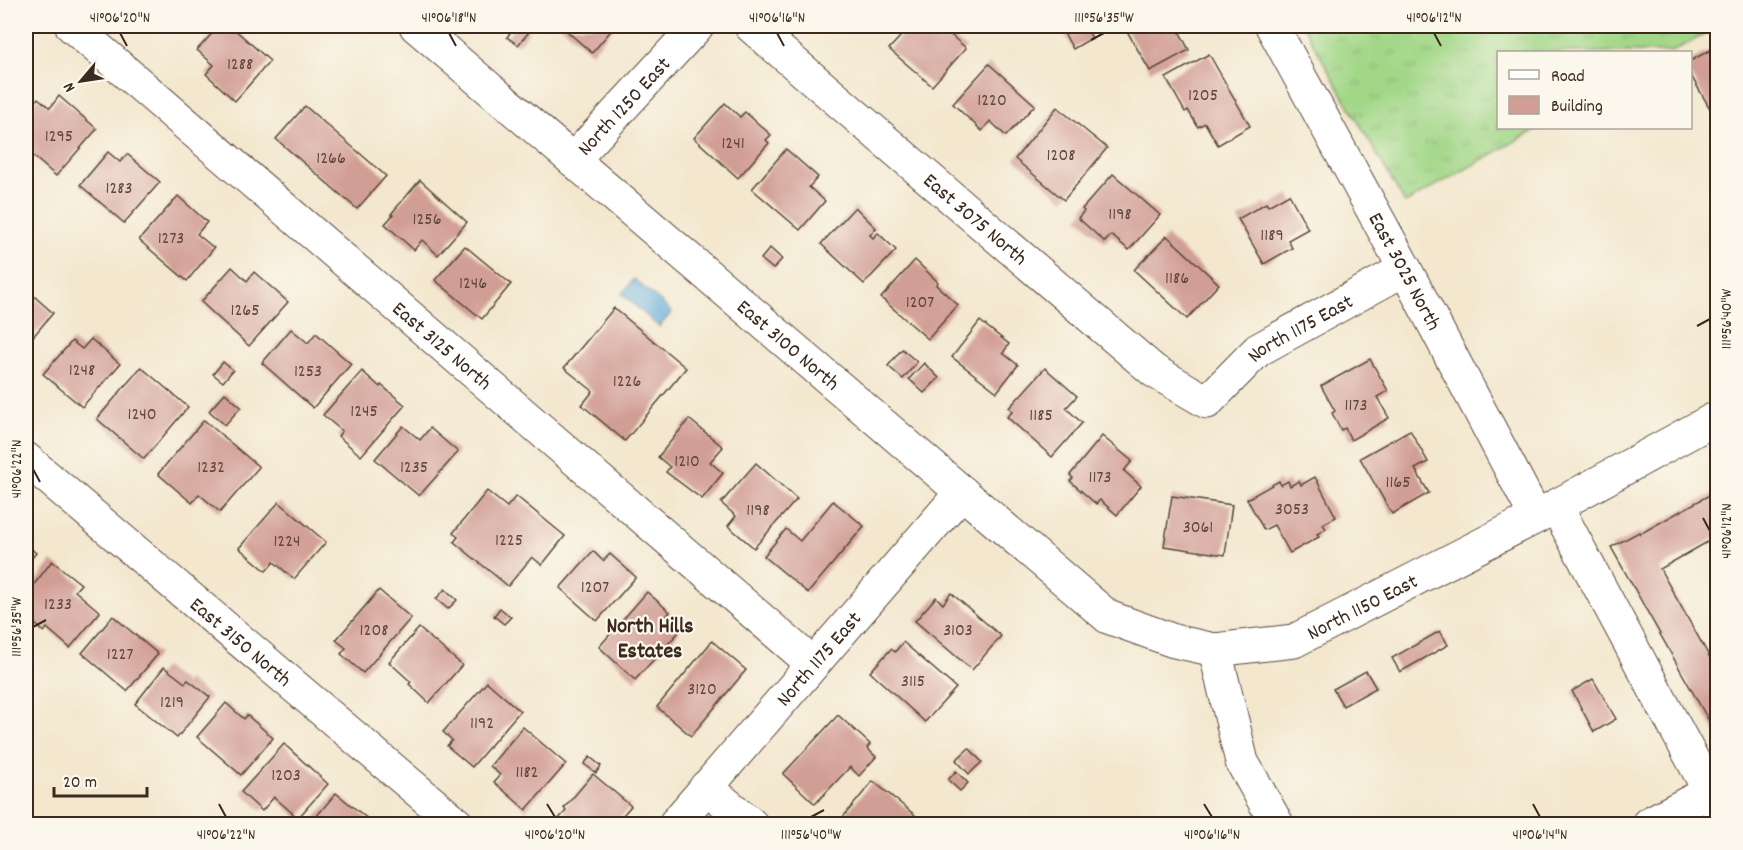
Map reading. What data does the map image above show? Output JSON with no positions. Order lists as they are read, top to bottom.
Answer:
{
  "streets": {
    "street": [
      "North 1250 East",
      "East 3075 North",
      "East 3025 North",
      "North 1175 East",
      "East 3125 North",
      "East 3100 North",
      "North 1150 East",
      "East 3150 North"
    ]
  },
  "crossings": [
    ["North 1250 East", "East 3100 North"],
    ["East 3075 North", "North 1175 East"],
    ["East 3025 North", "North 1175 East"],
    ["East 3025 North", "North 1150 East"],
    ["North 1175 East", "East 3125 North"],
    ["North 1175 East", "East 3100 North"],
    ["East 3100 North", "North 1150 East"]
  ],
  "districts": ["North Hills Estates"],
  "house_numbers": [
    "1288",
    "1205",
    "1220",
    "1295",
    "1241",
    "1208",
    "1266",
    "1283",
    "1198",
    "1256",
    "1189",
    "1273",
    "1186",
    "1246",
    "1207",
    "1265",
    "1248",
    "1253",
    "1226",
    "1173",
    "1245",
    "1240",
    "1185",
    "1210",
    "1232",
    "1235",
    "1173",
    "1165",
    "3053",
    "1198",
    "3061",
    "1225",
    "1224",
    "1207",
    "1233",
    "1208",
    "3103",
    "1227",
    "3115",
    "3120",
    "1219",
    "1192",
    "1182",
    "1203"
  ],
  "legend": ["Road", "Building"],
  "scale_bar": "20 m",
  "north": "bottom left",
  "coordinates": [
    "41°06'20\"N",
    "41°06'18\"N",
    "41°06'16\"N",
    "111°56'35\"W",
    "41°06'12\"N",
    "111°56'40\"W",
    "41°06'22\"N",
    "41°06'14\"N"
  ]
}
